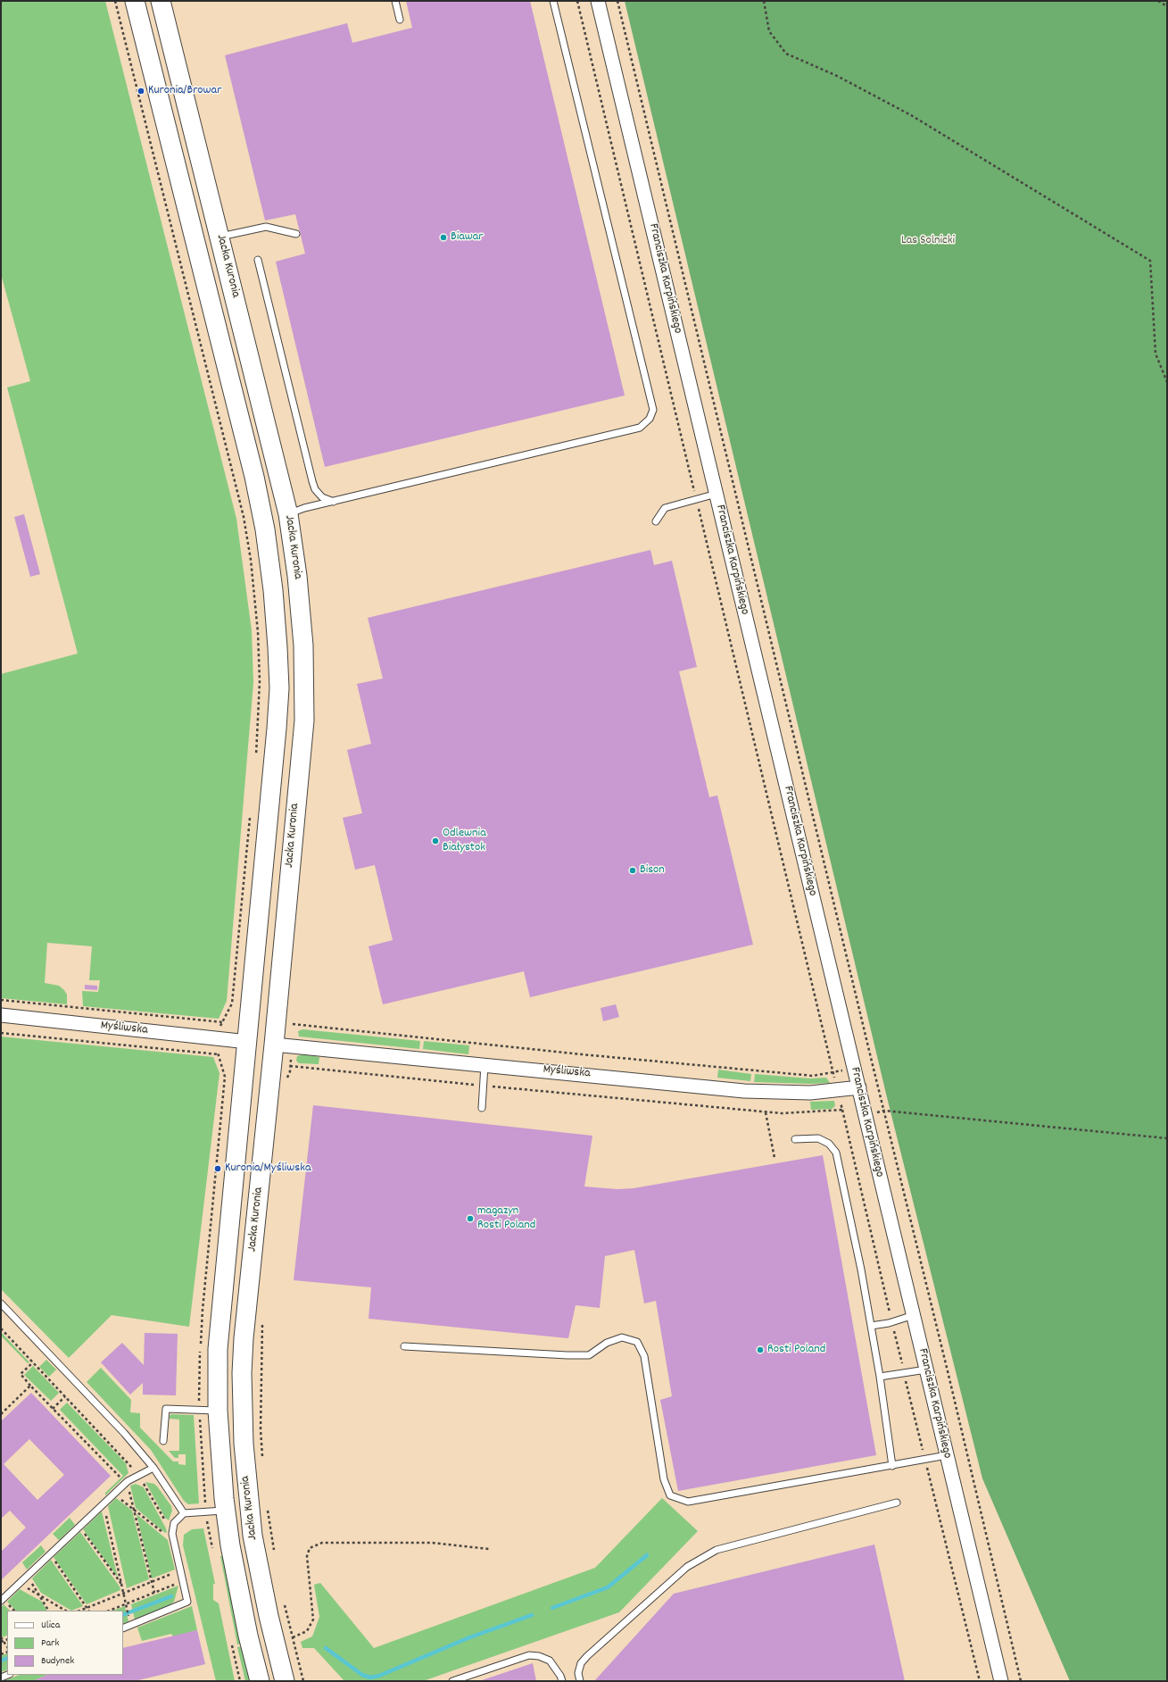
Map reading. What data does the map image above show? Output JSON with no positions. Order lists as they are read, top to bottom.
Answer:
{
  "streets": {
    "main road": ["Jacka Kuronia"],
    "street": ["Franciszka Karpińskiego", "Myśliwska"]
  },
  "crossings": [
    ["Jacka Kuronia", "Myśliwska"],
    ["Franciszka Karpińskiego", "Myśliwska"]
  ],
  "parks": ["Las Solnicki"],
  "places": [
    "Kuronia/Browar",
    "Biawar",
    "Odlewnia Białystok",
    "Bison",
    "Kuronia/Myśliwska",
    "magazyn Rosti Poland",
    "Rosti Poland"
  ],
  "legend": ["Ulica", "Park", "Budynek"]
}
